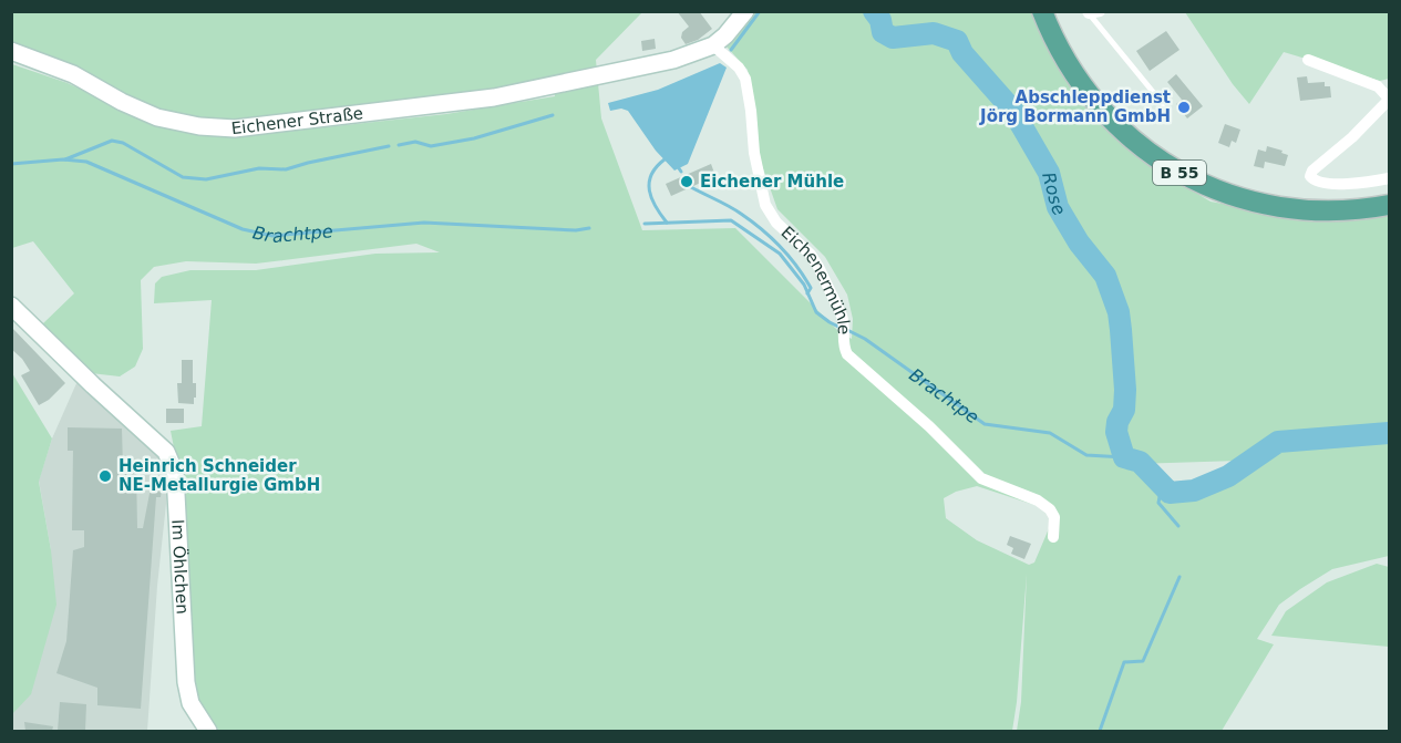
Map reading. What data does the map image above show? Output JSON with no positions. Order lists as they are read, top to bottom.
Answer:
{
  "streets": {
    "main road": ["Eichener Straße", "B 55", "Im Öhlchen"],
    "street": ["Eichenermühle"]
  },
  "crossings": [
    ["Eichener Straße", "Eichenermühle"]
  ],
  "water": ["Rose", "Brachtpe"],
  "places": ["Abschleppdienst Jörg Bormann GmbH", "Eichener Mühle", "Heinrich Schneider NE-Metallurgie GmbH"]
}
